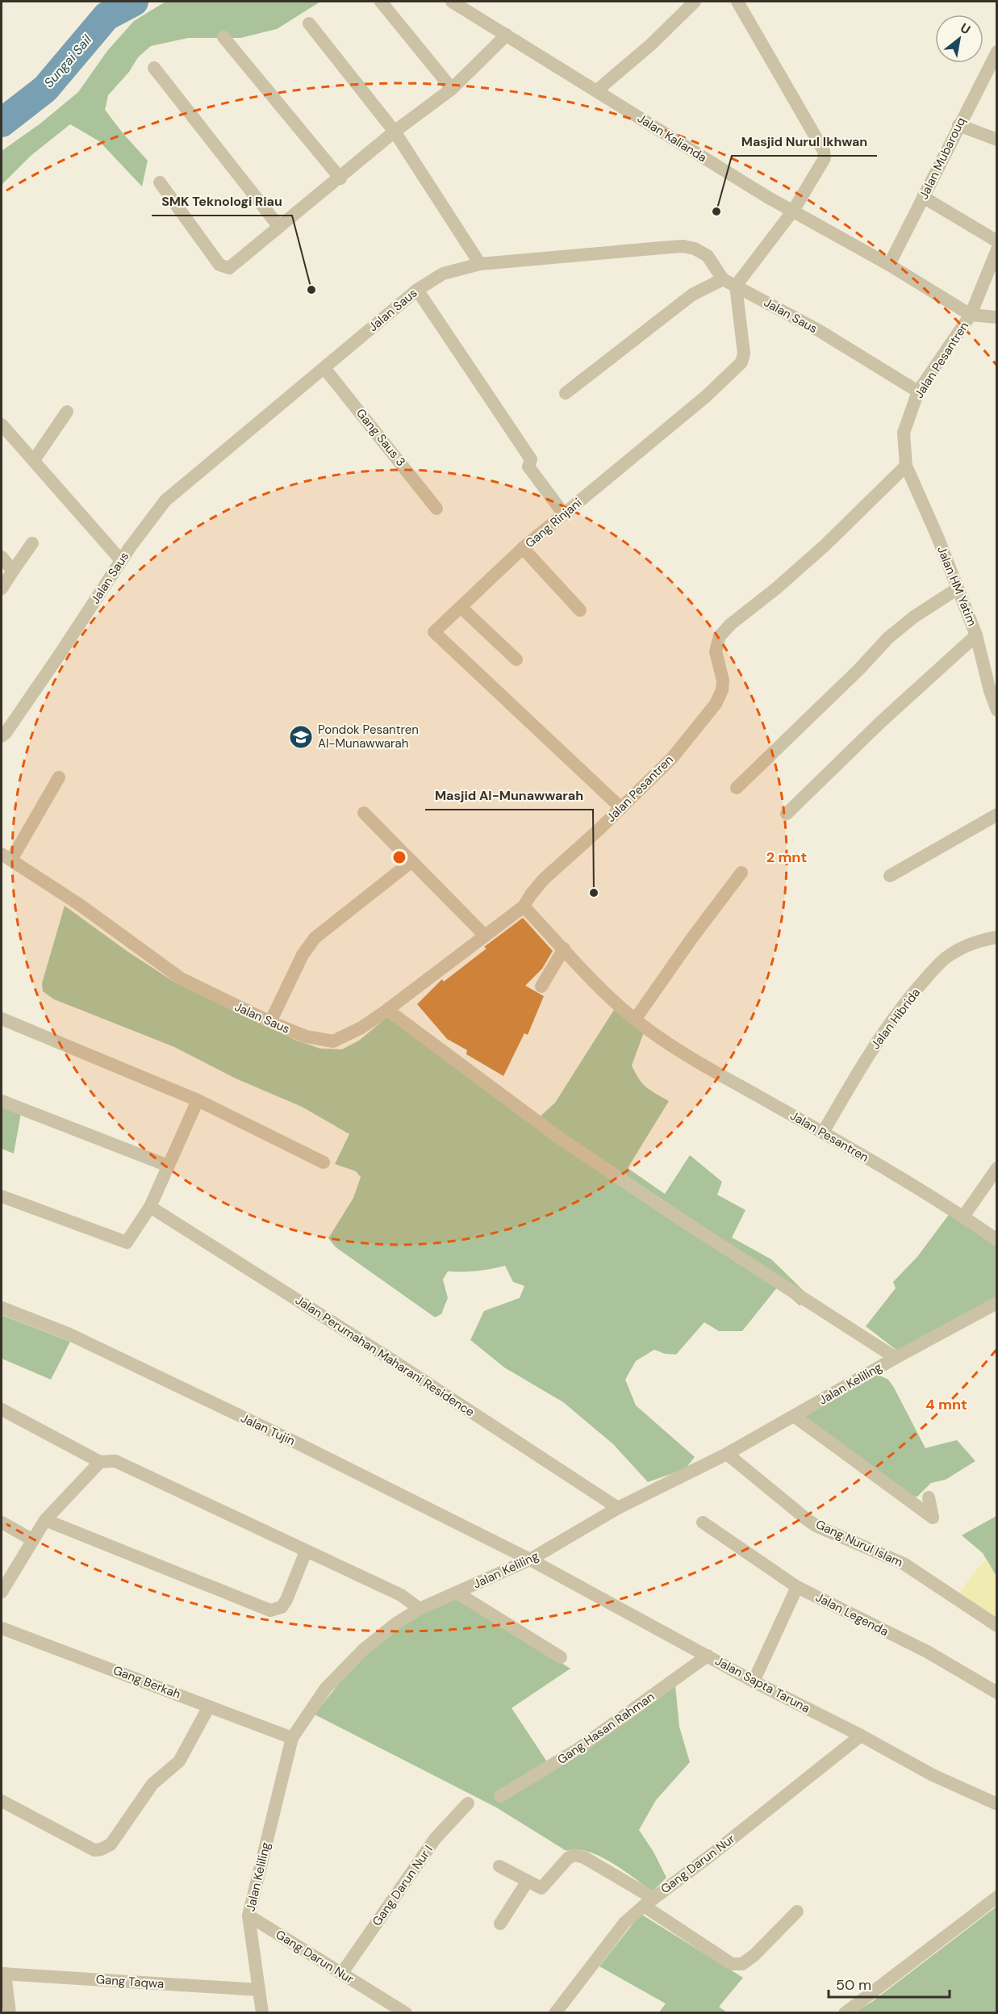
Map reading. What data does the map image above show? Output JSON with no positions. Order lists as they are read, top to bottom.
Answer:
{
  "streets": {
    "street": [
      "Jalan Kalianda",
      "Jalan Mubarouq",
      "Jalan Saus",
      "Jalan Pesantren",
      "Gang Saus 3",
      "Gang Rinjani",
      "Jalan HM Yatim",
      "Jalan Hibrida",
      "Jalan Perumahan Maharani Residence",
      "Jalan Keliling",
      "Jalan Tujin",
      "Gang Nurul Islam",
      "Jalan Legenda",
      "Gang Berkah",
      "Jalan Sapta Taruna",
      "Gang Hasan Rahman",
      "Gang Darun Nur",
      "Gang Darun Nur I",
      "Gang Taqwa"
    ]
  },
  "crossings": [
    ["Jalan Kalianda", "Jalan Mubarouq"],
    ["Jalan Kalianda", "Jalan Pesantren"],
    ["Jalan Saus", "Jalan Pesantren"],
    ["Jalan Saus", "Gang Saus 3"],
    ["Jalan Saus", "Gang Rinjani"],
    ["Jalan Pesantren", "Gang Rinjani"],
    ["Jalan Pesantren", "Jalan HM Yatim"],
    ["Jalan Pesantren", "Jalan Hibrida"],
    ["Jalan Perumahan Maharani Residence", "Jalan Keliling"],
    ["Jalan Keliling", "Jalan Tujin"],
    ["Jalan Keliling", "Gang Nurul Islam"],
    ["Jalan Keliling", "Gang Berkah"],
    ["Jalan Keliling", "Jalan Sapta Taruna"],
    ["Jalan Keliling", "Gang Darun Nur"],
    ["Jalan Keliling", "Gang Taqwa"],
    ["Jalan Tujin", "Jalan Sapta Taruna"],
    ["Jalan Sapta Taruna", "Gang Hasan Rahman"],
    ["Jalan Sapta Taruna", "Gang Darun Nur"],
    ["Gang Darun Nur", "Gang Darun Nur I"]
  ],
  "water": ["Sungai Sail"],
  "places": {
    "other": ["Masjid Nurul Ikhwan", "SMK Teknologi Riau", "Masjid Al-Munawwarah"],
    "school or university": ["Pondok Pesantren Al-Munawwarah"]
  },
  "scale_bar": "50 m",
  "north": "top right",
  "rings": ["2 mnt", "4 mnt"]
}
